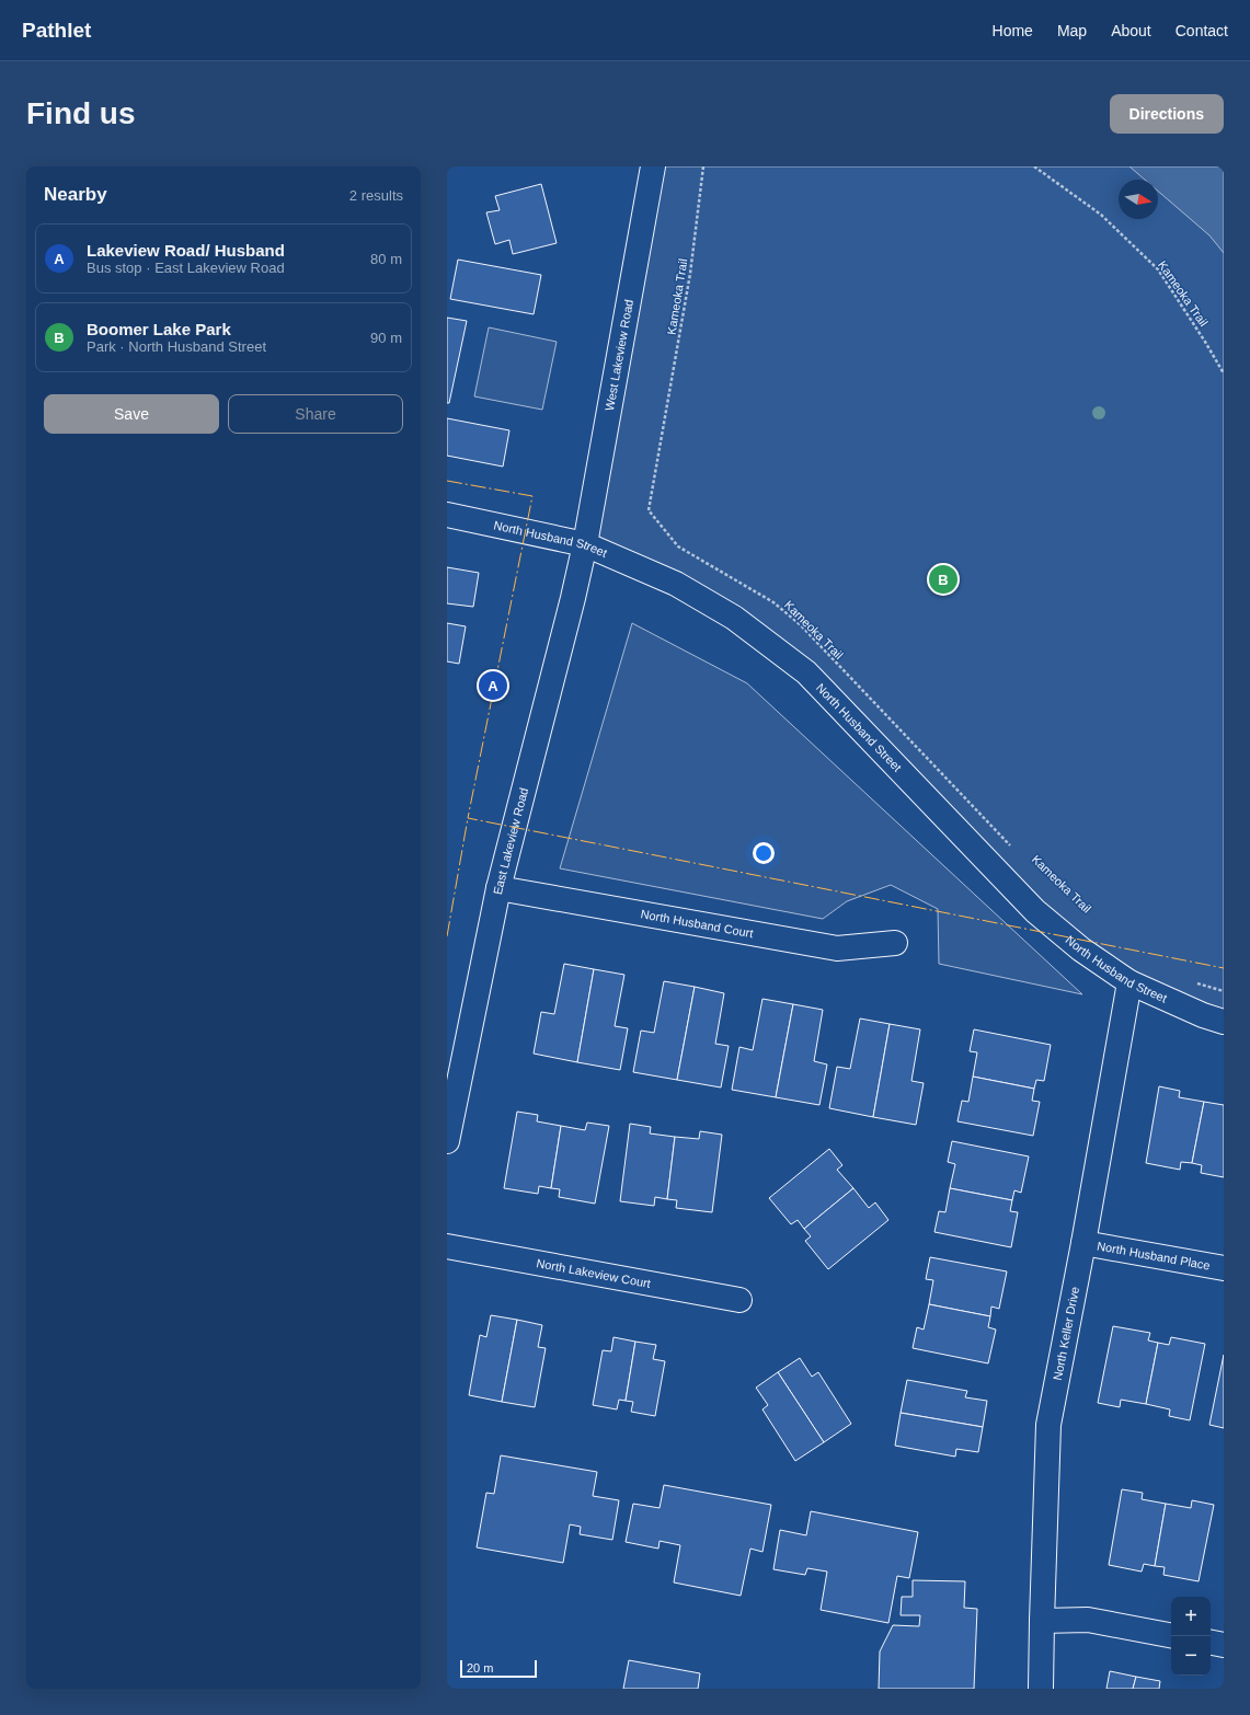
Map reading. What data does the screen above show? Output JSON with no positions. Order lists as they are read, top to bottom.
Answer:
{
  "streets": {
    "street": [
      "West Lakeview Road",
      "North Husband Street",
      "East Lakeview Road",
      "North Husband Court",
      "North Husband Place",
      "North Lakeview Court",
      "North Keller Drive"
    ],
    "path": ["Kameoka Trail"]
  },
  "crossings": [
    ["West Lakeview Road", "North Husband Street"],
    ["West Lakeview Road", "East Lakeview Road"],
    ["North Husband Street", "East Lakeview Road"],
    ["North Husband Street", "North Keller Drive"],
    ["East Lakeview Road", "North Husband Court"],
    ["North Husband Place", "North Keller Drive"]
  ],
  "scale_bar": "20 m",
  "north": "right",
  "page": {
    "header": "Pathlet",
    "nav": [
      "Home",
      "Map",
      "About",
      "Contact"
    ],
    "buttons": [
      "Directions",
      ["Save", "Share"]
    ],
    "title": "Find us",
    "heading": ["Nearby", "2 results"],
    "list": [
      {
        "mark": "A",
        "name": "Lakeview Road/ Husband",
        "note": "Bus stop · East Lakeview Road",
        "value": "80 m"
      },
      {
        "mark": "B",
        "name": "Boomer Lake Park",
        "note": "Park · North Husband Street",
        "value": "90 m"
      }
    ],
    "pins": ["B", "A"],
    "map_buttons": ["+", "−"],
    "scale": "20 m"
  }
}
